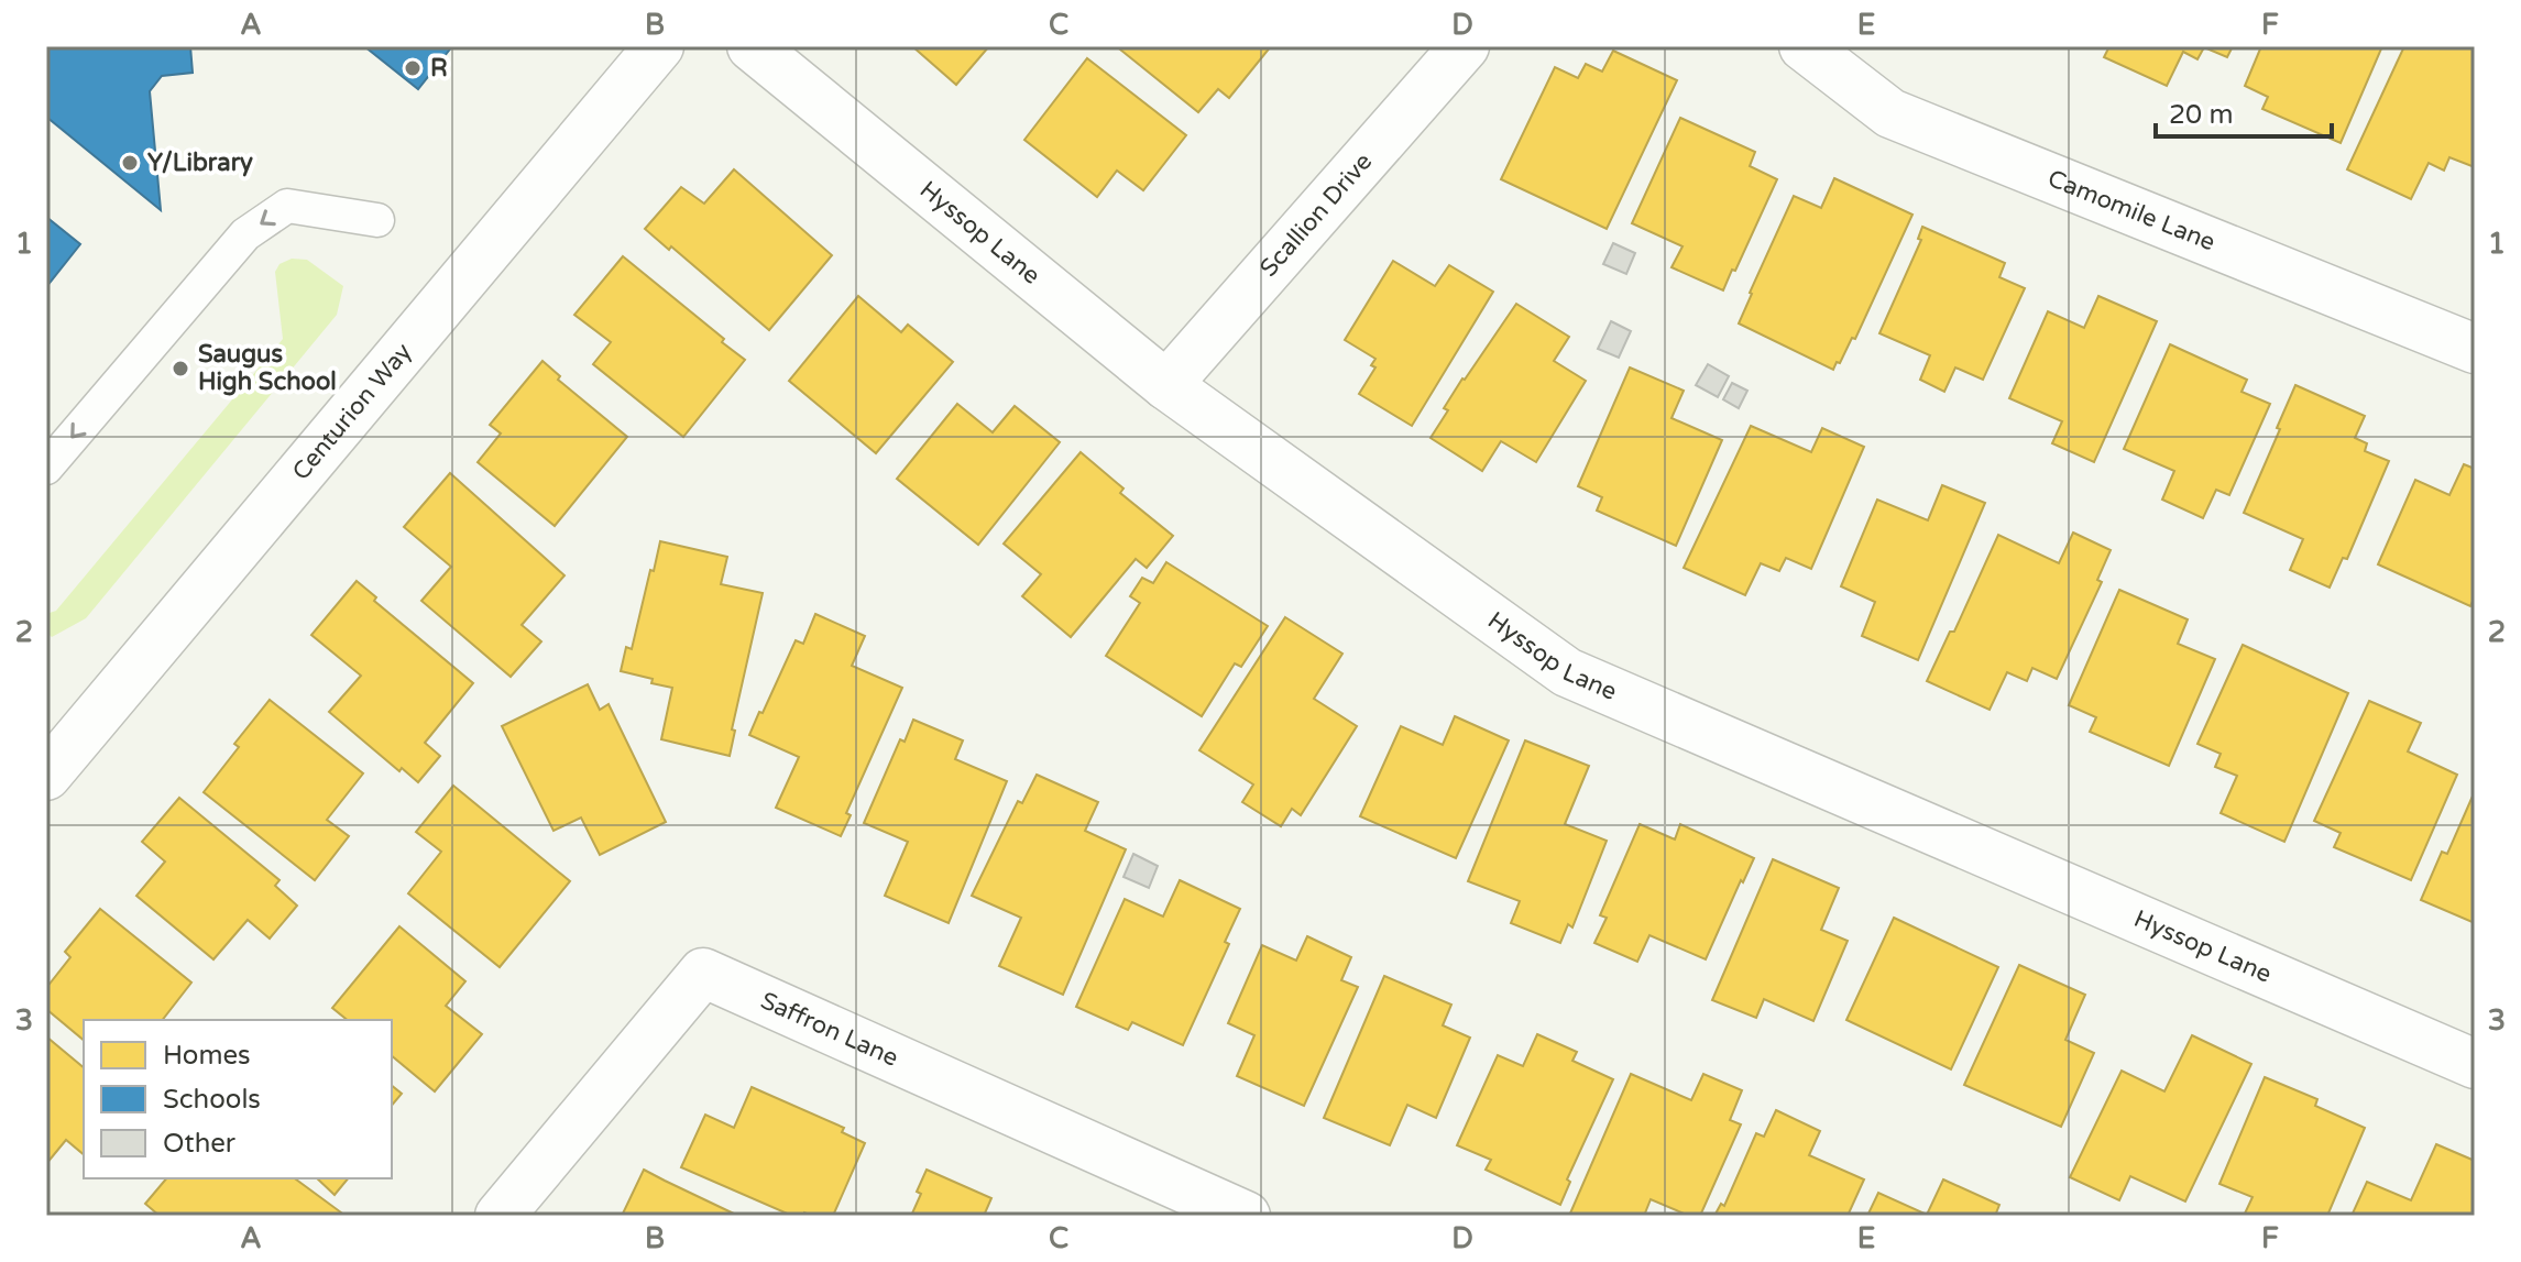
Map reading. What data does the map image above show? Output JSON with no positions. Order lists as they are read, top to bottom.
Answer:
{
  "streets": {
    "street": [
      "Camomile Lane",
      "Scallion Drive",
      "Hyssop Lane",
      "Centurion Way",
      "Saffron Lane"
    ]
  },
  "crossings": [
    ["Scallion Drive", "Hyssop Lane"]
  ],
  "places": ["R", "Y/Library", "Saugus High School"],
  "legend": ["Homes", "Schools", "Other"],
  "scale_bar": "20 m",
  "grid": {
    "columns": [
      "A",
      "B",
      "C",
      "D",
      "E",
      "F"
    ],
    "rows": ["1", "2", "3"]
  }
}
